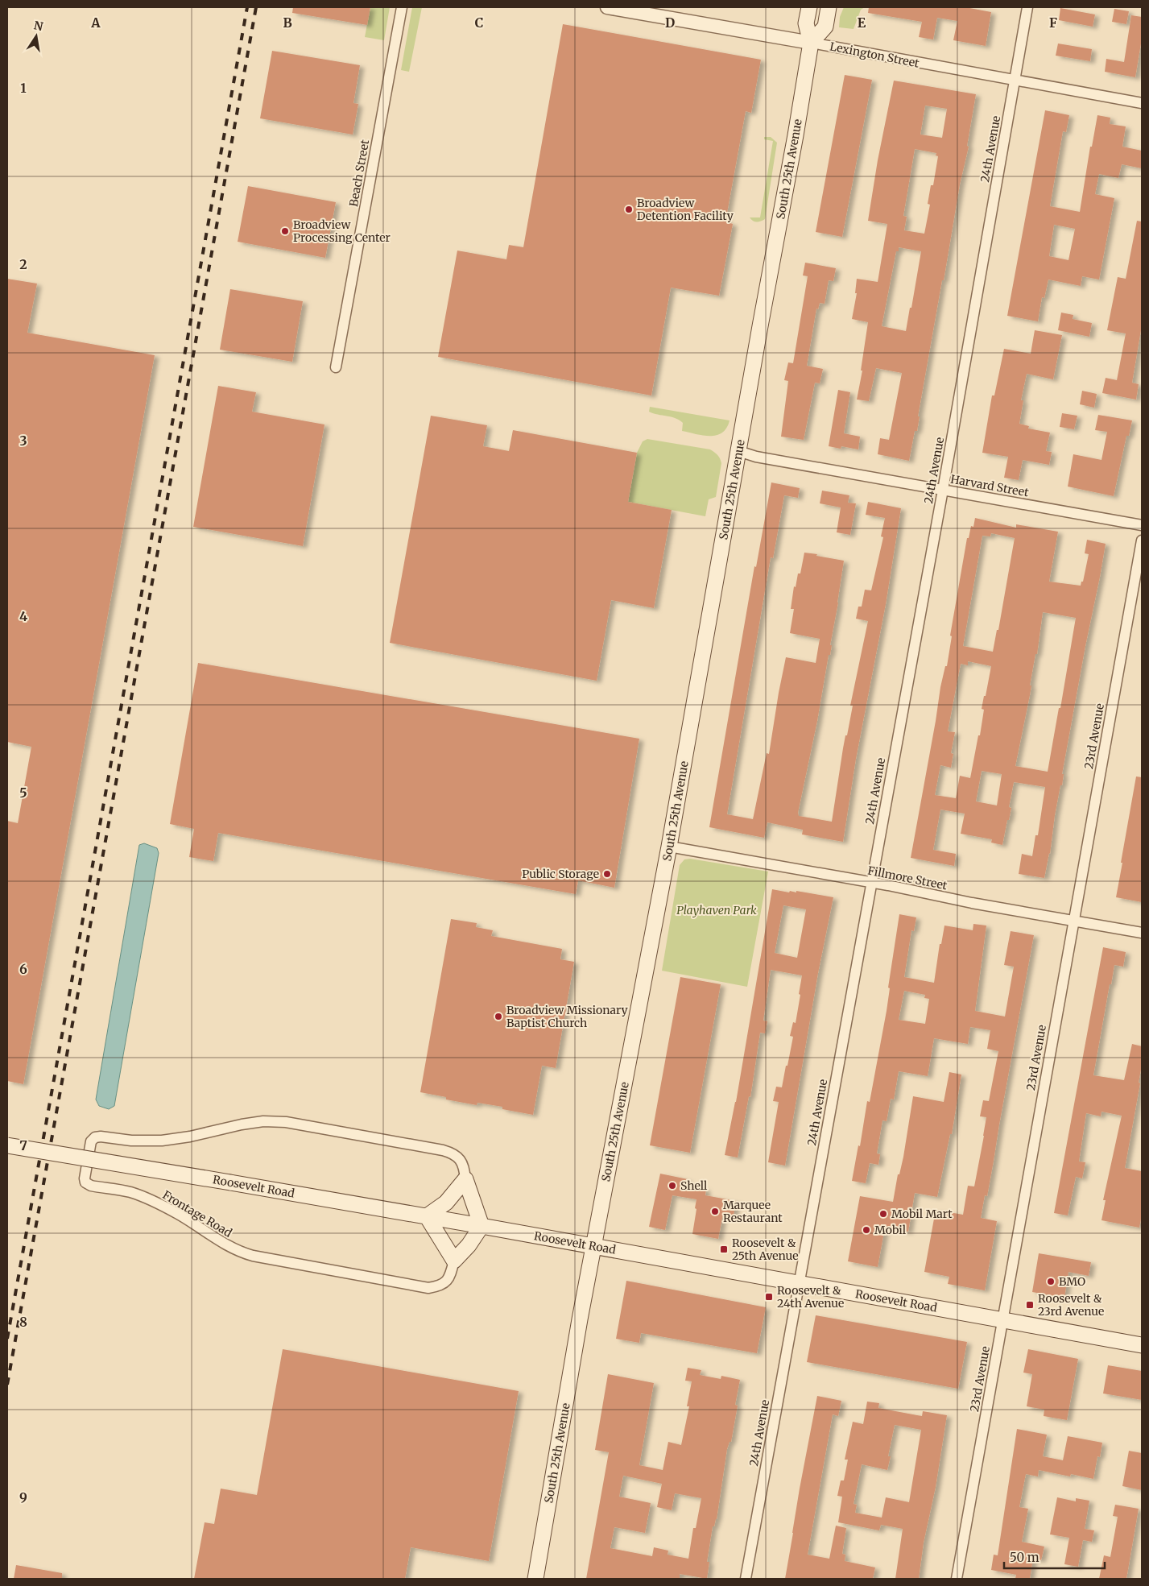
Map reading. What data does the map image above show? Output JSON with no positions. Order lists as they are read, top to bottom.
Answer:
{
  "streets": {
    "main road": ["South 25th Avenue", "Roosevelt Road"],
    "street": [
      "Lexington Street",
      "24th Avenue",
      "Beach Street",
      "Harvard Street",
      "23rd Avenue",
      "Fillmore Street",
      "Frontage Road"
    ]
  },
  "crossings": [
    ["Lexington Street", "24th Avenue"],
    ["Lexington Street", "South 25th Avenue"],
    ["24th Avenue", "Harvard Street"],
    ["24th Avenue", "Fillmore Street"],
    ["24th Avenue", "Roosevelt Road"],
    ["South 25th Avenue", "Harvard Street"],
    ["South 25th Avenue", "Fillmore Street"],
    ["South 25th Avenue", "Roosevelt Road"],
    ["23rd Avenue", "Fillmore Street"],
    ["23rd Avenue", "Roosevelt Road"]
  ],
  "parks": ["Playhaven Park"],
  "places": {
    "other": [
      "Broadview Detention Facility",
      "Broadview Processing Center",
      "Public Storage",
      "Broadview Missionary Baptist Church",
      "Shell",
      "Marquee Restaurant",
      "Mobil Mart",
      "Mobil",
      "BMO"
    ],
    "transit": ["Roosevelt & 25th Avenue", "Roosevelt & 24th Avenue", "Roosevelt & 23rd Avenue"]
  },
  "scale_bar": "50 m",
  "north": "top",
  "grid": {
    "columns": [
      "A",
      "B",
      "C",
      "D",
      "E",
      "F"
    ],
    "rows": [
      "1",
      "2",
      "3",
      "4",
      "5",
      "6",
      "7",
      "8",
      "9"
    ]
  }
}
